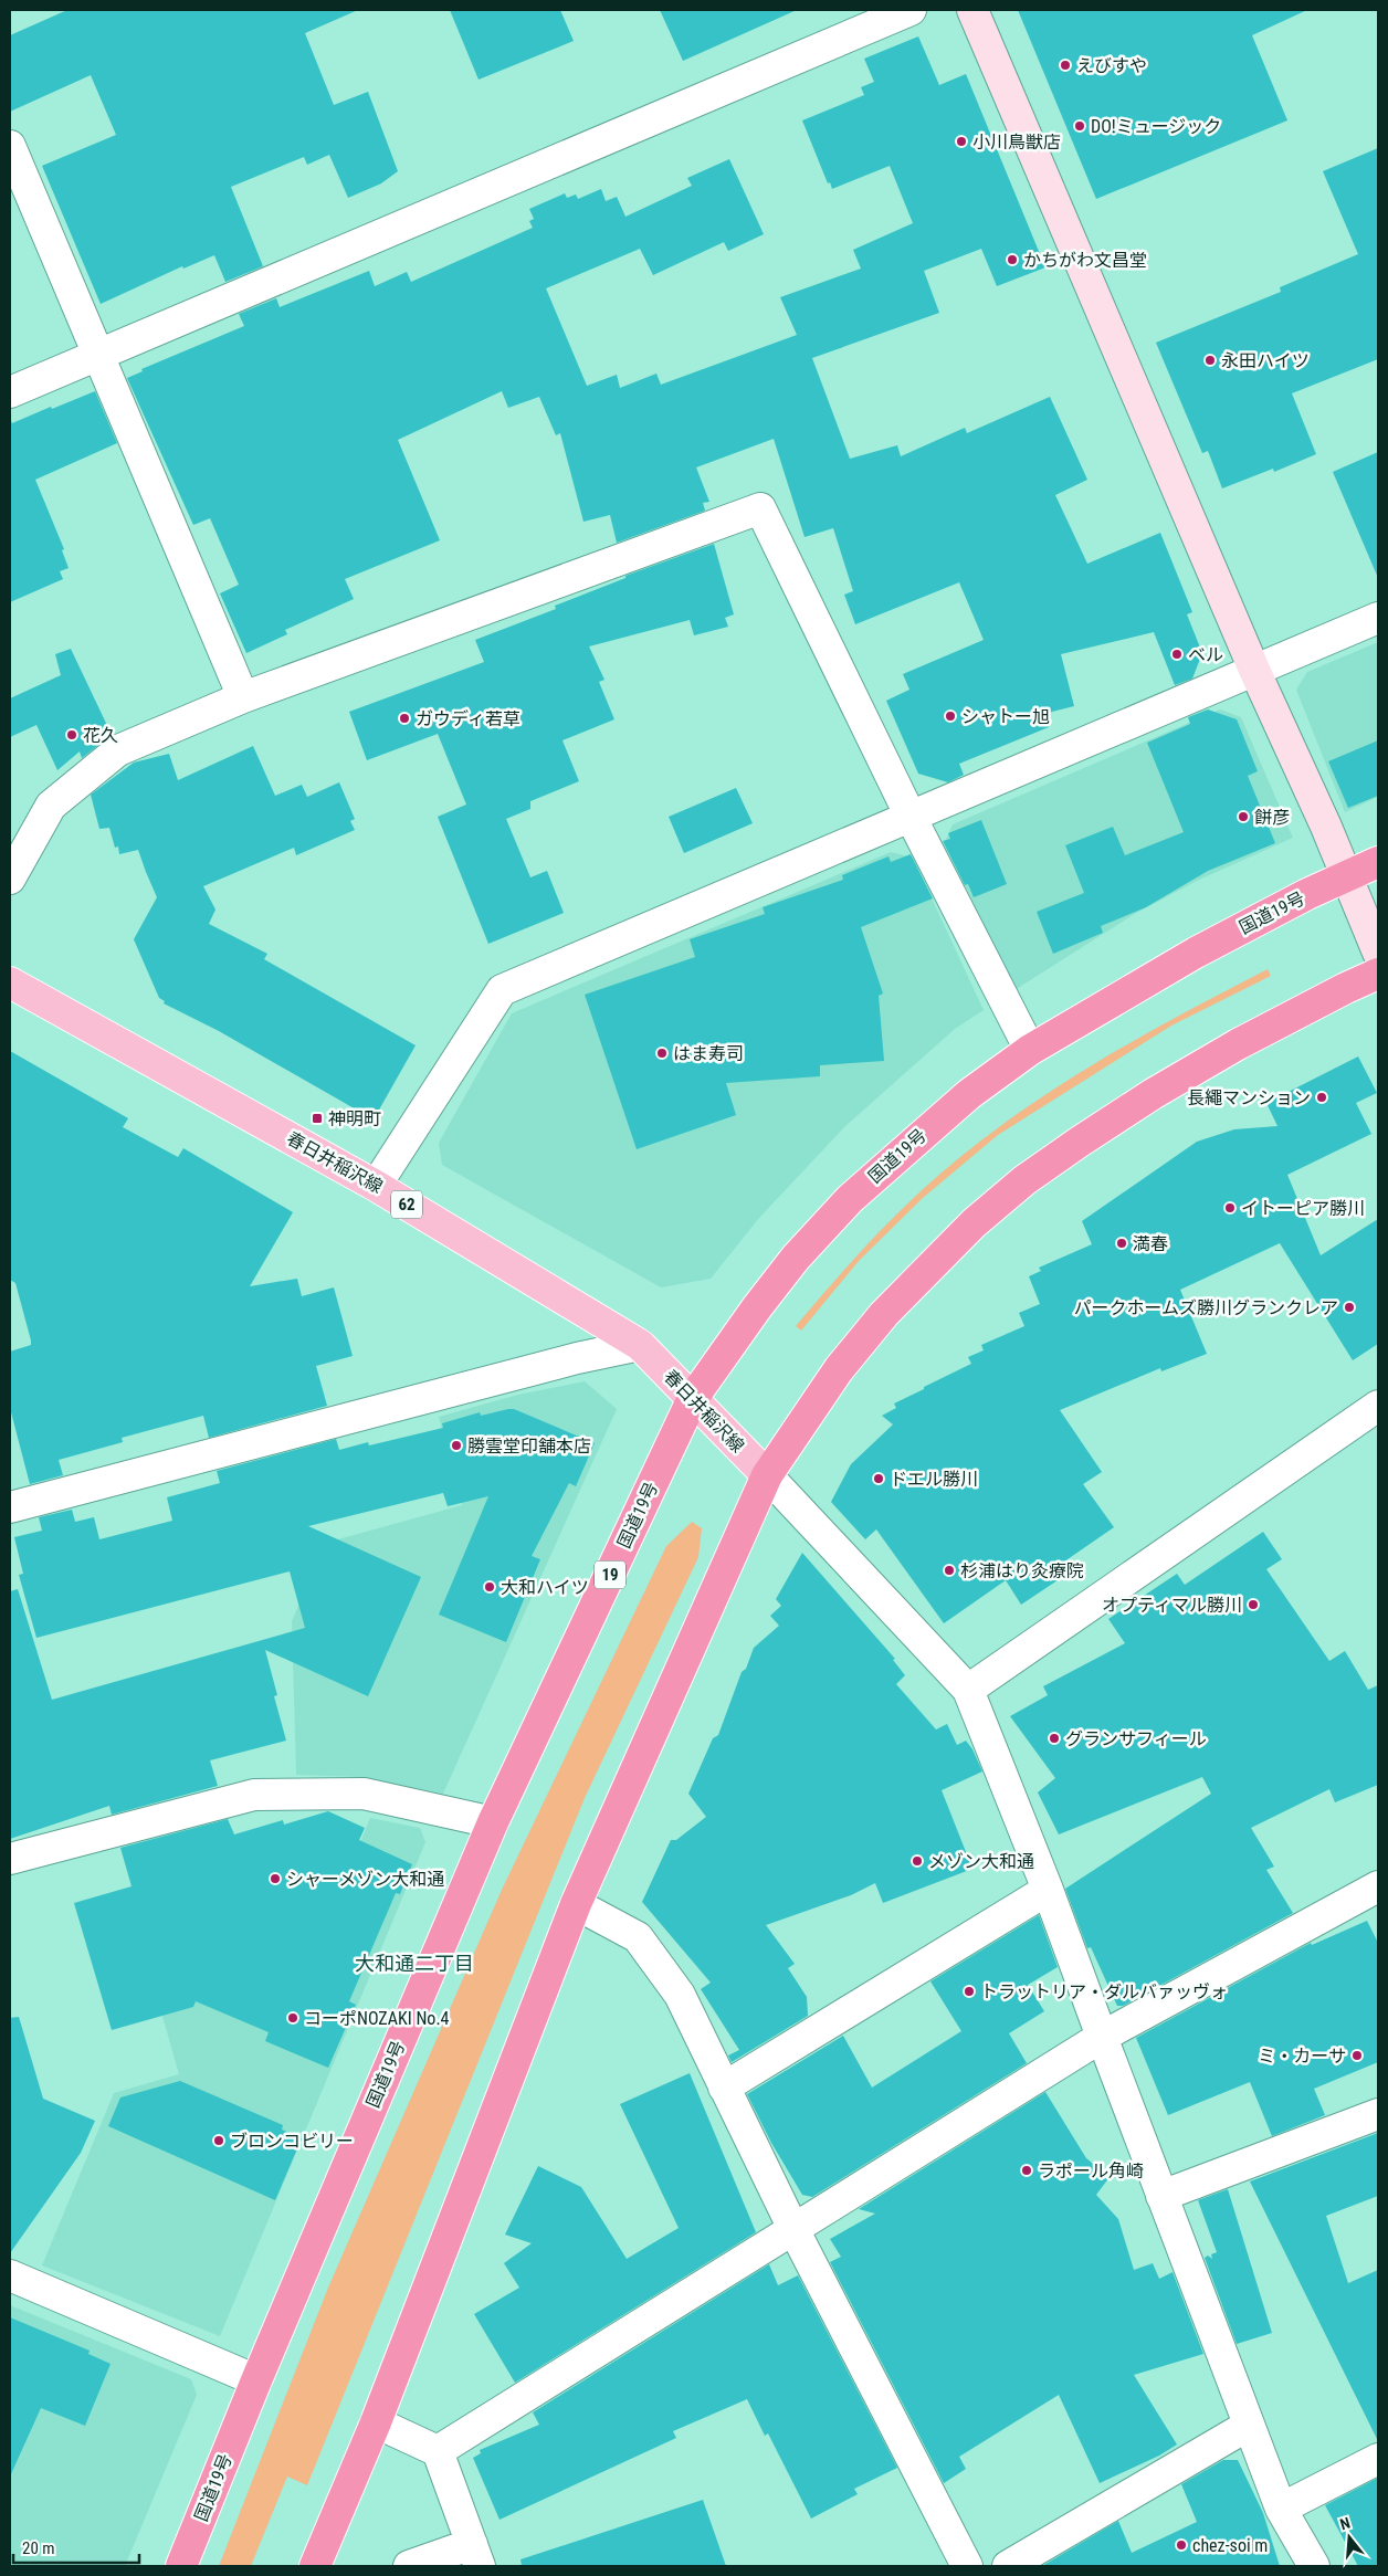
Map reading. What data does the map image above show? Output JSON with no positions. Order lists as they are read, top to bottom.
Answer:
{
  "streets": {
    "highway": ["国道19号", "19"],
    "main road": ["春日井稲沢線", "62"]
  },
  "crossings": [
    ["国道19号", "春日井稲沢線"]
  ],
  "districts": ["大和通二丁目"],
  "places": {
    "other": [
      "えびすや",
      "DO!ミュージック",
      "小川鳥獣店",
      "かちがわ文昌堂",
      "永田ハイツ",
      "ベル",
      "シャトー旭",
      "ガウディ若草",
      "花久",
      "餅彦",
      "はま寿司",
      "長繩マンション",
      "イトーピア勝川",
      "満春",
      "パークホームズ勝川グランクレア",
      "勝雲堂印舗本店",
      "ドエル勝川",
      "杉浦はり灸療院",
      "大和ハイツ",
      "オプティマル勝川",
      "グランサフィール",
      "メゾン大和通",
      "シャーメゾン大和通",
      "トラットリア・ダルバァッヴォ",
      "コーポNOZAKI No.4",
      "ミ・カーサ",
      "ブロンコビリー",
      "ラポール角崎",
      "chez-soi m"
    ],
    "transit": ["神明町"]
  },
  "scale_bar": "20 m",
  "north": "top"
}
